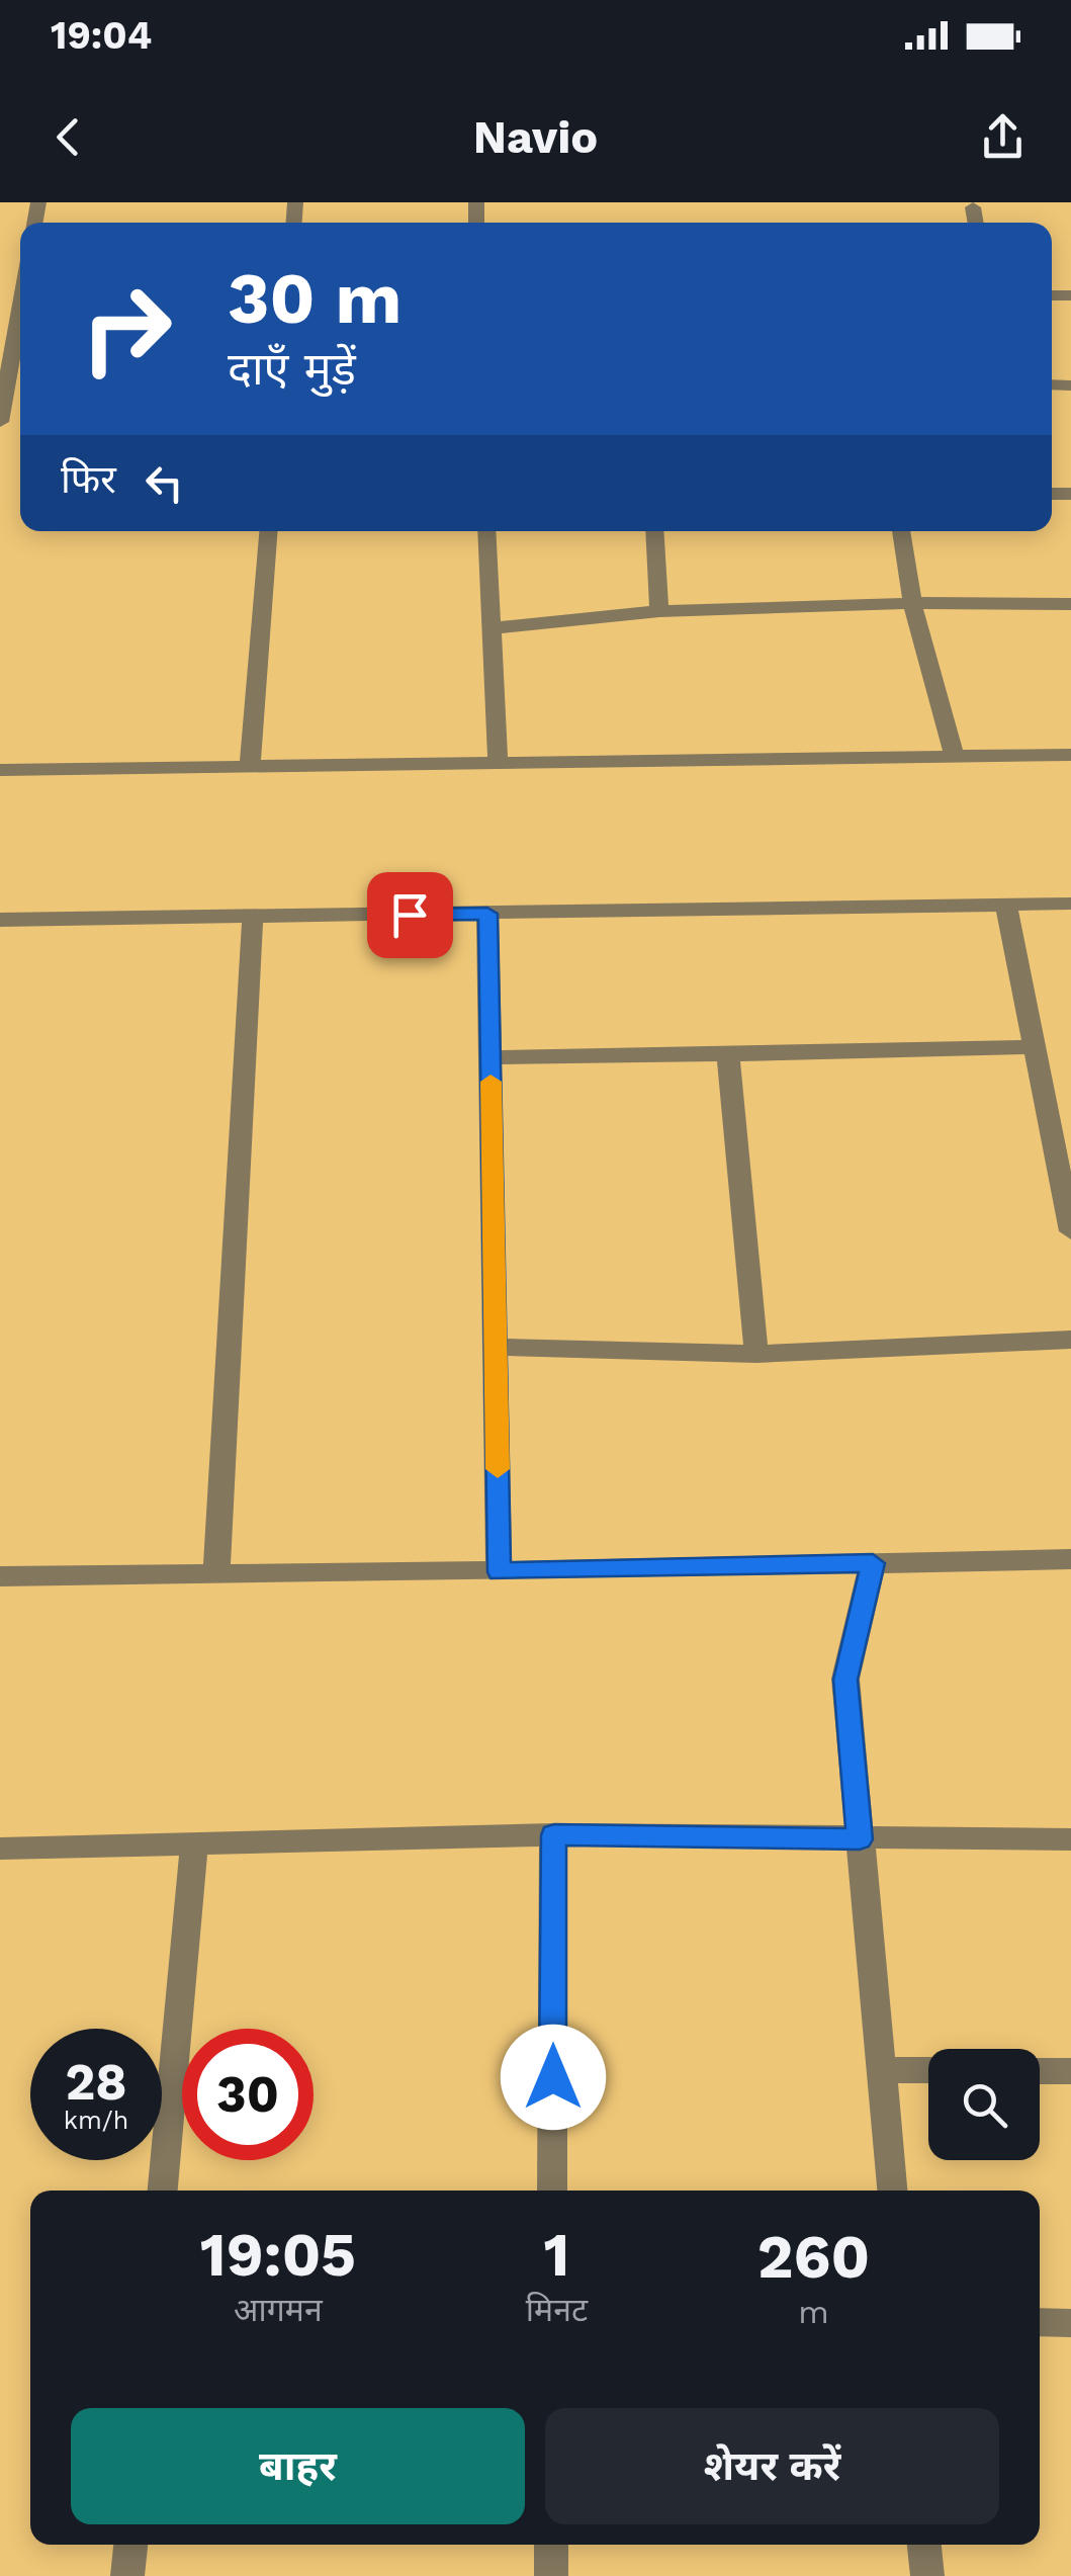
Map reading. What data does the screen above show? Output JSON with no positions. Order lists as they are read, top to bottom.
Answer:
{
  "page": {
    "status": "19:04",
    "header": "Navio",
    "turn": ["30 m", "दाएँ मुड़ें"],
    "then": "फिर",
    "speed": "28 km/h",
    "limit": "30",
    "eta": [
      "19:05",
      "आगमन",
      "1",
      "मिनट",
      "260",
      "m"
    ],
    "buttons": ["बाहर", "शेयर करें"]
  }
}
